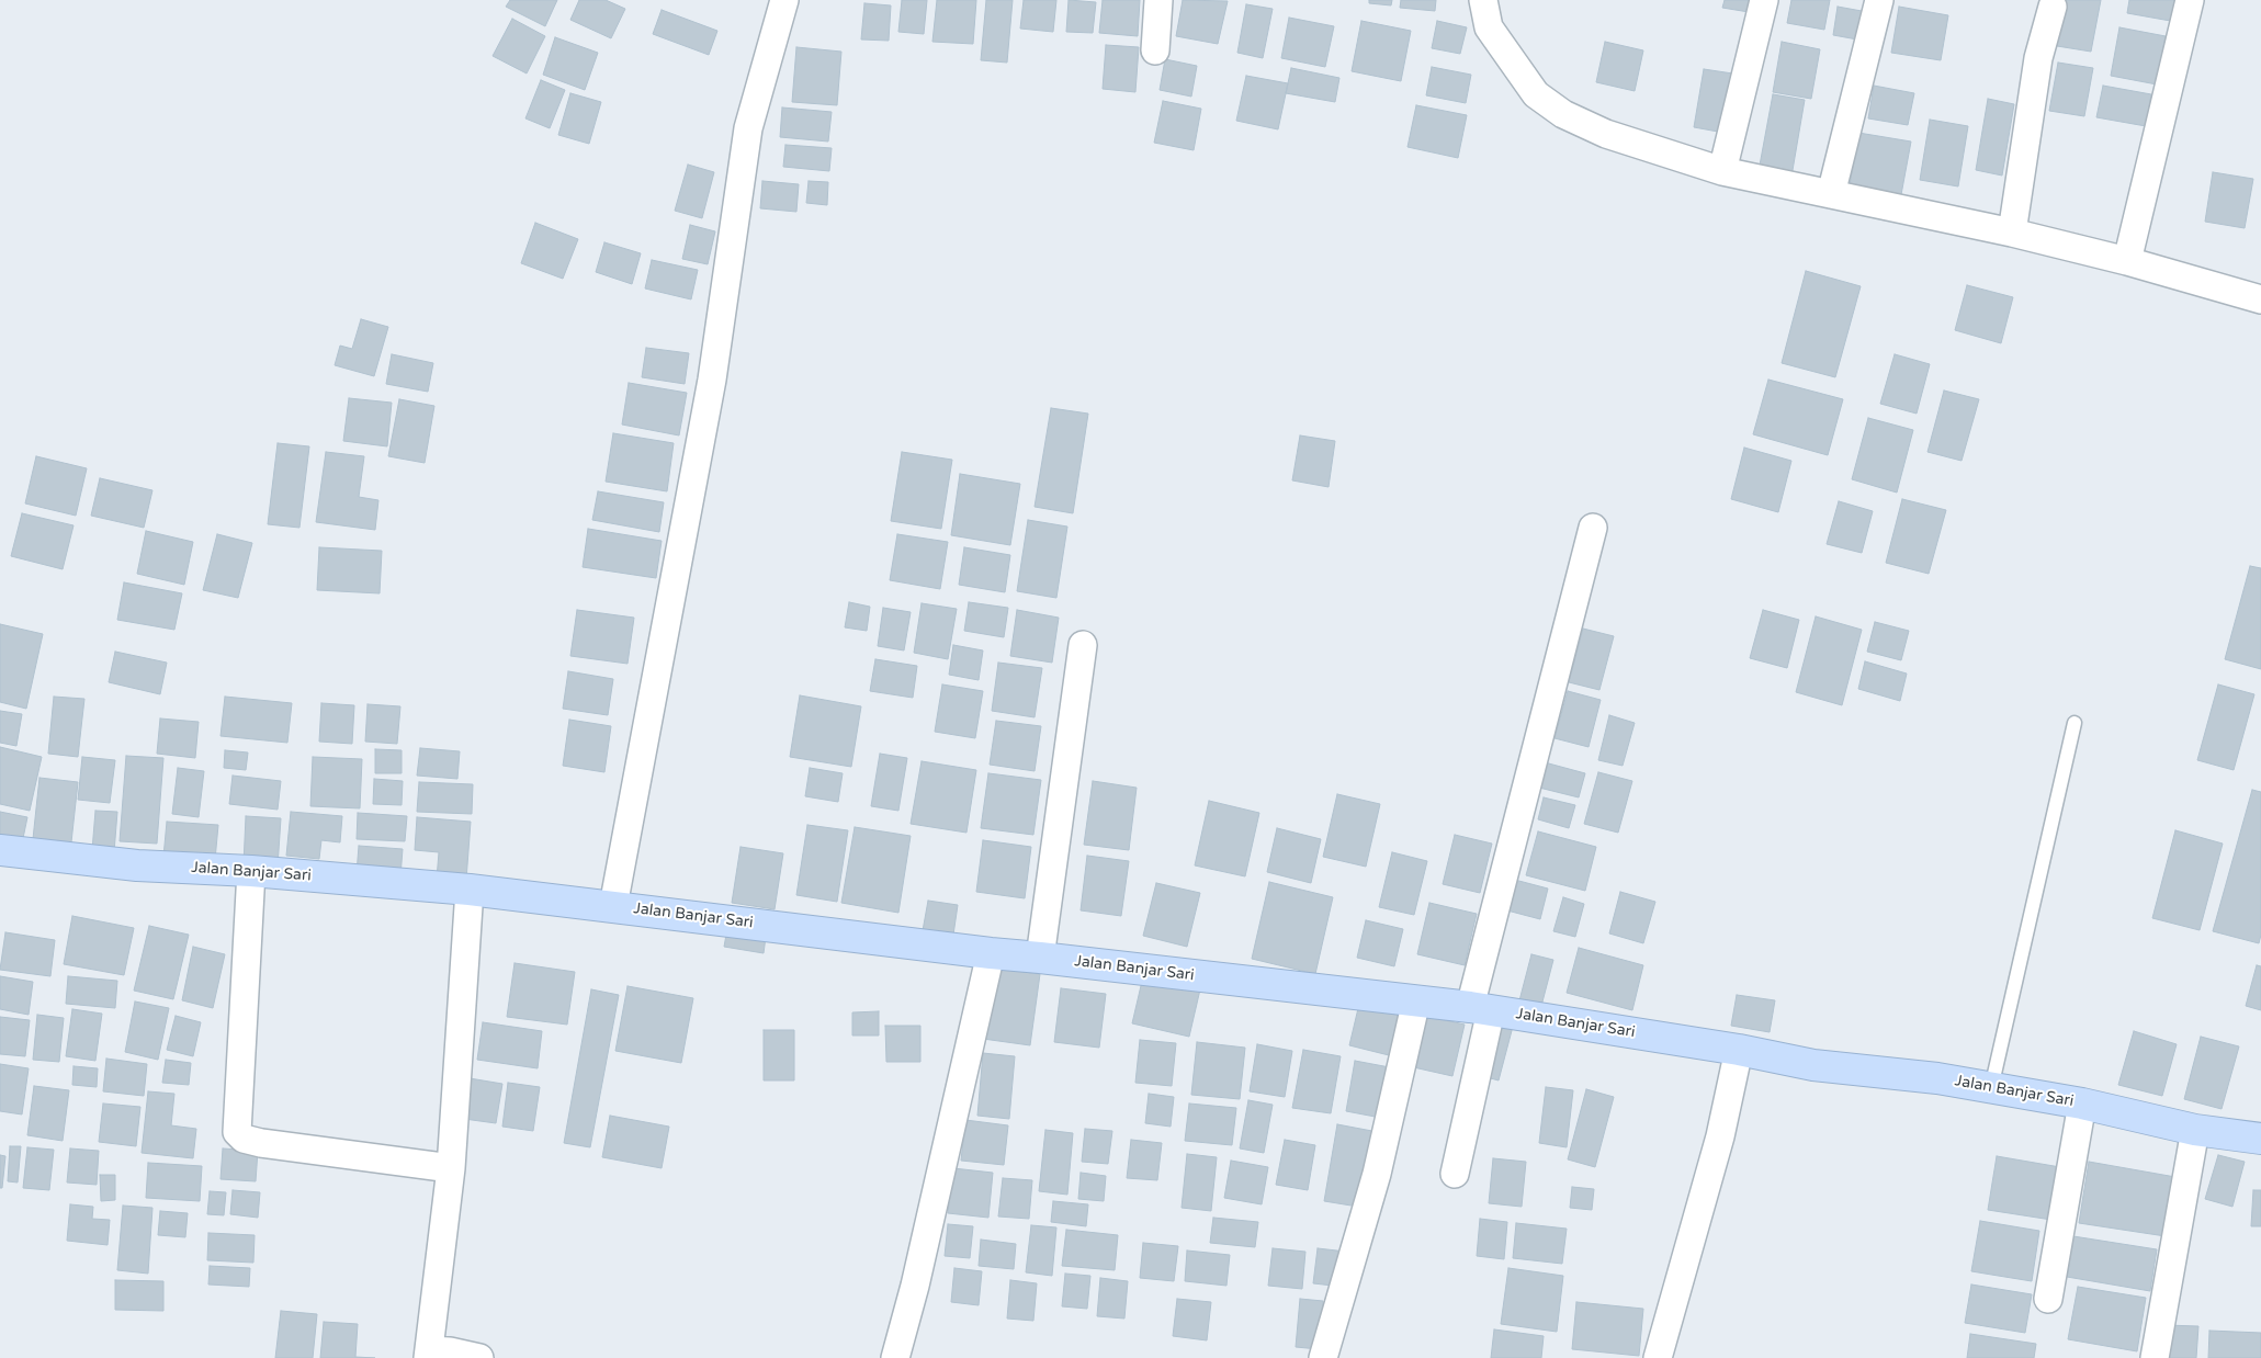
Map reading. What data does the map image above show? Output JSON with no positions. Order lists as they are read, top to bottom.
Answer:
{
  "streets": {
    "street": ["Jalan Banjar Sari"]
  }
}
